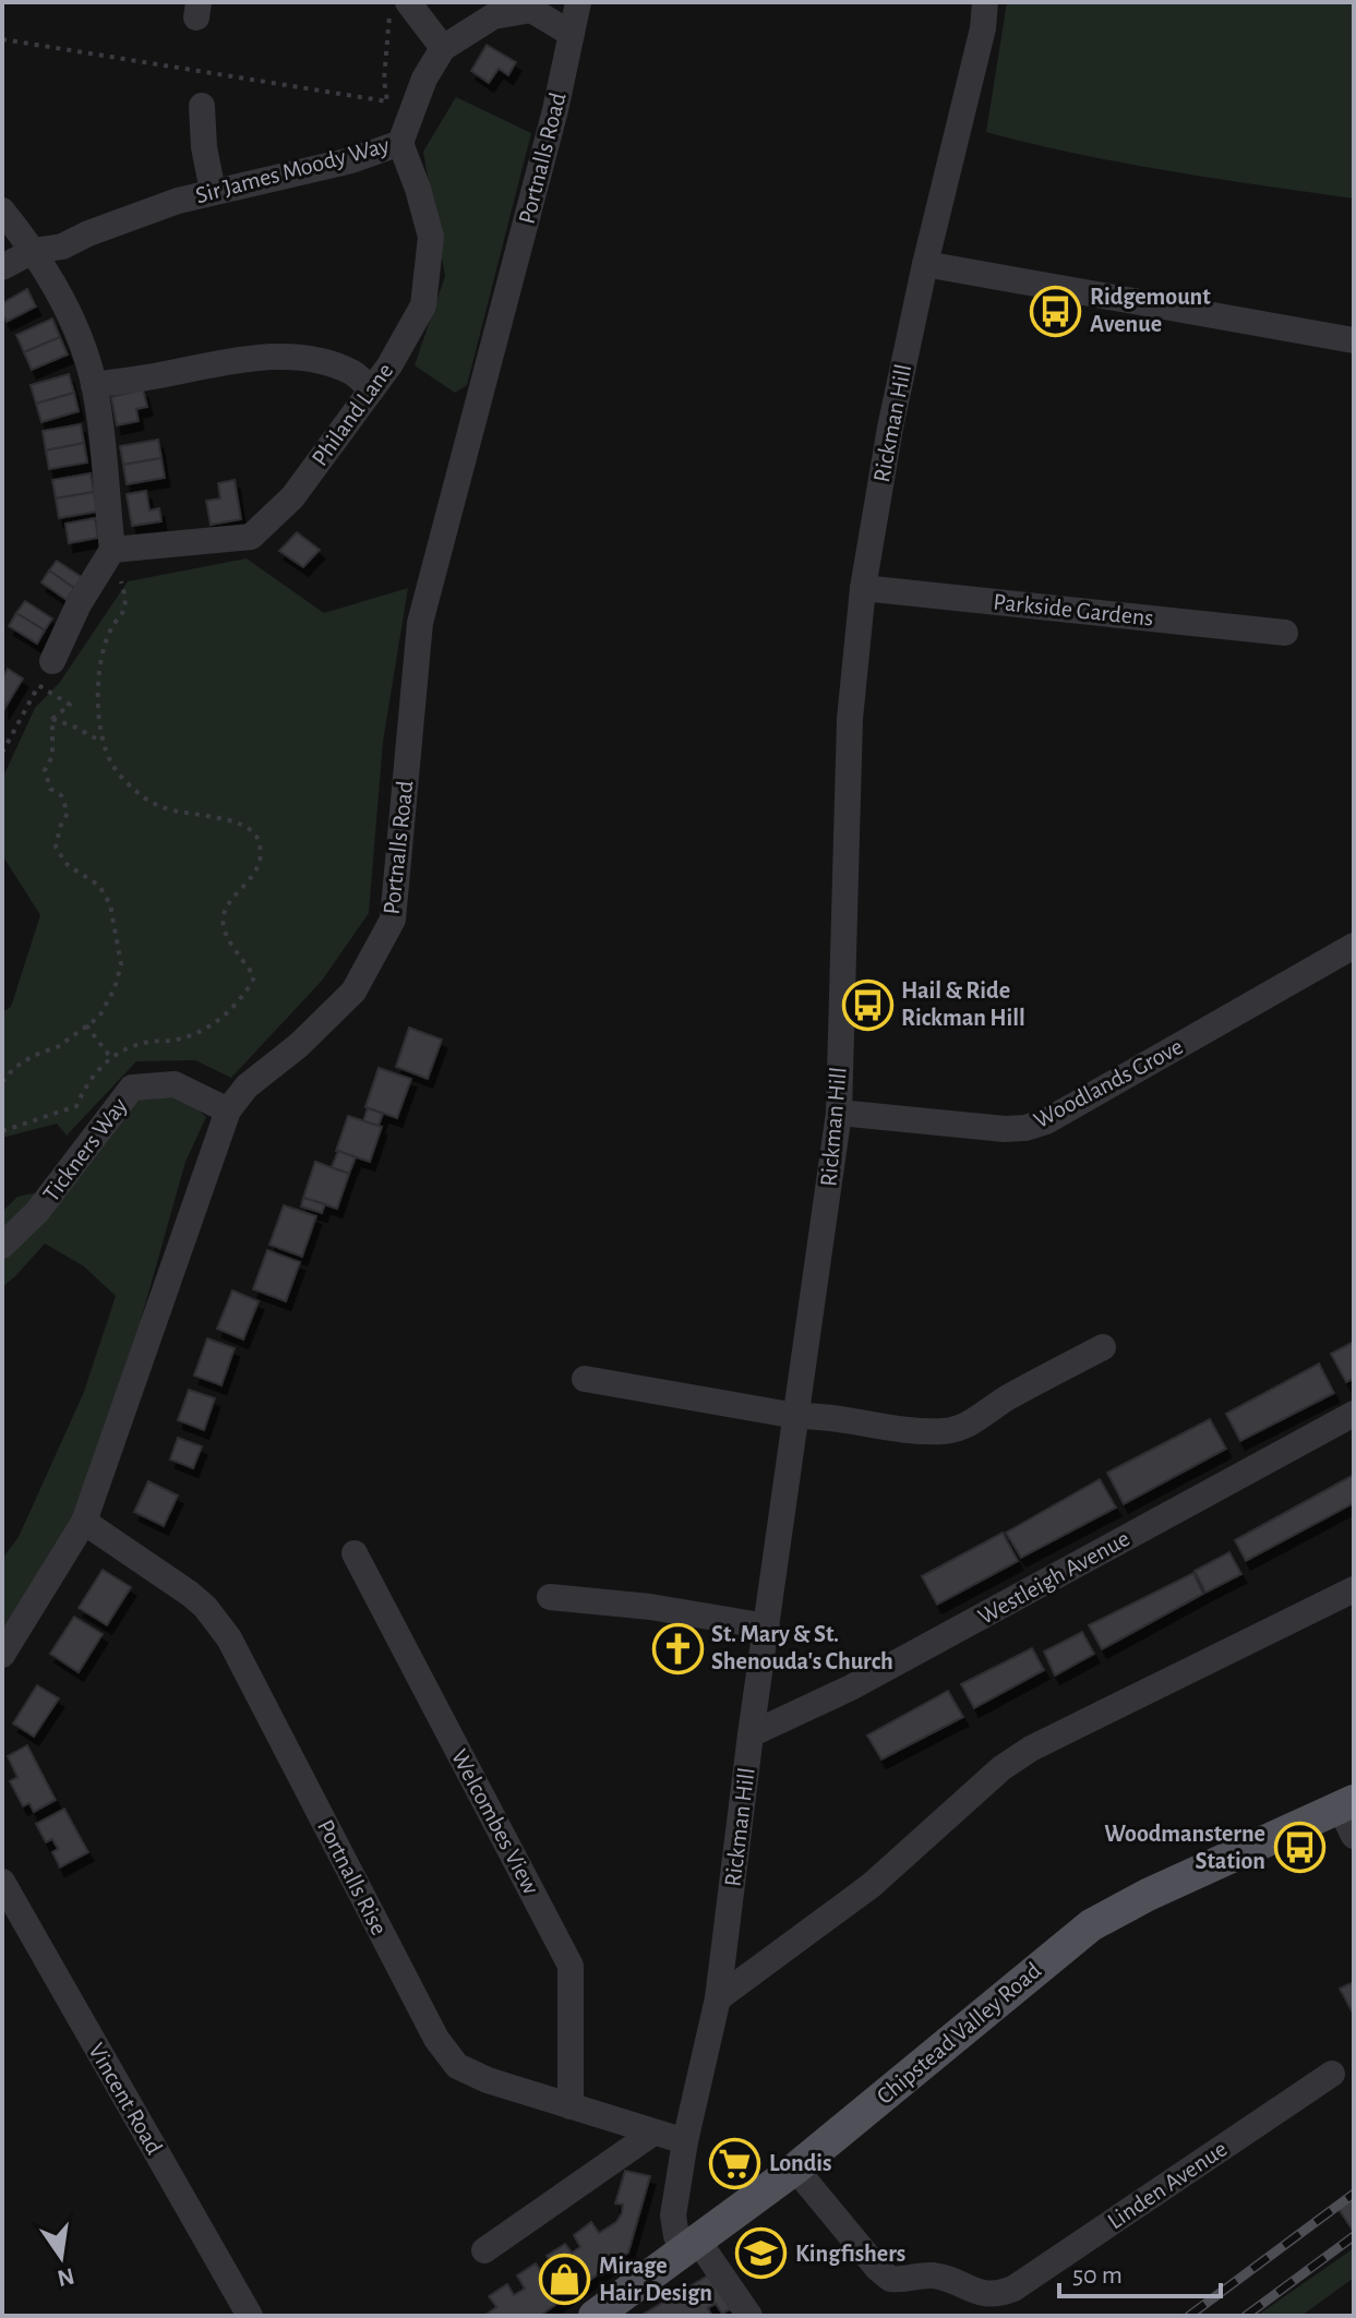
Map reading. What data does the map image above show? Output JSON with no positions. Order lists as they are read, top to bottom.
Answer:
{
  "streets": {
    "main road": ["Chipstead Valley Road"],
    "street": [
      "Portnalls Road",
      "Sir James Moody Way",
      "Philand Lane",
      "Rickman Hill",
      "Parkside Gardens",
      "Woodlands Grove",
      "Tickners Way",
      "Westleigh Avenue",
      "Welcombes View",
      "Portnalls Rise",
      "Vincent Road",
      "Linden Avenue"
    ]
  },
  "crossings": [
    ["Portnalls Road", "Sir James Moody Way"],
    ["Portnalls Road", "Tickners Way"],
    ["Portnalls Road", "Portnalls Rise"],
    ["Sir James Moody Way", "Philand Lane"],
    ["Rickman Hill", "Parkside Gardens"],
    ["Rickman Hill", "Woodlands Grove"],
    ["Rickman Hill", "Westleigh Avenue"],
    ["Rickman Hill", "Portnalls Rise"],
    ["Rickman Hill", "Chipstead Valley Road"],
    ["Welcombes View", "Portnalls Rise"],
    ["Chipstead Valley Road", "Linden Avenue"]
  ],
  "places": {
    "bus stop": ["Ridgemount Avenue", "Hail & Ride Rickman Hill", "Woodmansterne Station"],
    "church": ["St. Mary & St. Shenouda's Church"],
    "supermarket": ["Londis"],
    "school or university": ["Kingfishers"],
    "shop": ["Mirage Hair Design"]
  },
  "scale_bar": "50 m",
  "north": "bottom"
}
